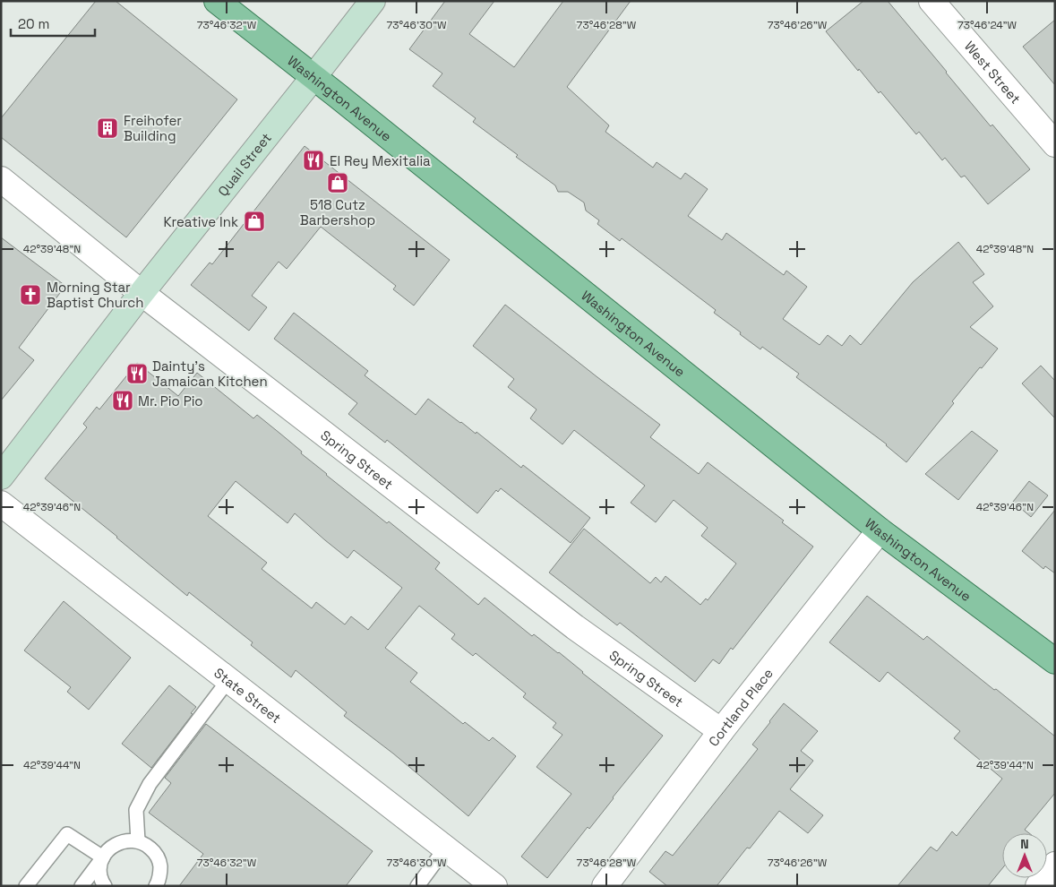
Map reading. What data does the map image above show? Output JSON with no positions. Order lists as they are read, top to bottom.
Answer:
{
  "streets": {
    "main road": ["Washington Avenue"],
    "street": [
      "West Street",
      "Quail Street",
      "Spring Street",
      "State Street",
      "Cortland Place"
    ]
  },
  "crossings": [
    ["Washington Avenue", "Quail Street"],
    ["Washington Avenue", "Cortland Place"],
    ["Quail Street", "Spring Street"],
    ["Spring Street", "Cortland Place"]
  ],
  "places": {
    "building": ["Freihofer Building"],
    "restaurant": ["El Rey Mexitalia", "Dainty's Jamaican Kitchen", "Mr. Pio Pio"],
    "shop": ["518 Cutz Barbershop", "Kreative Ink"],
    "church": ["Morning Star Baptist Church"]
  },
  "scale_bar": "20 m",
  "north": "top",
  "coordinates": [
    "73°46'32\"W",
    "73°46'30\"W",
    "73°46'28\"W",
    "73°46'26\"W",
    "73°46'24\"W",
    "42°39'48\"N",
    "42°39'46\"N",
    "42°39'44\"N"
  ]
}
